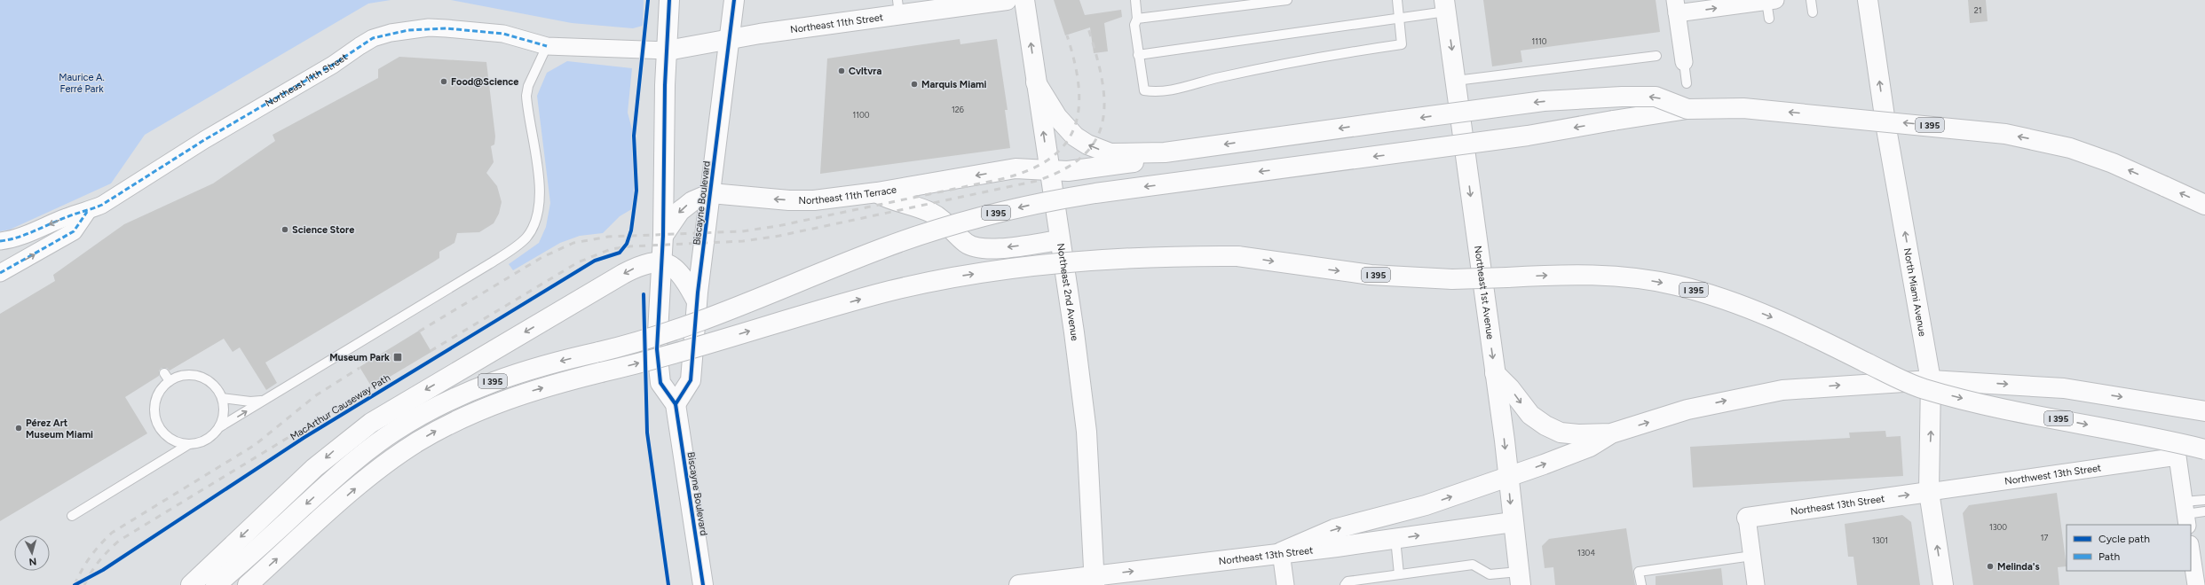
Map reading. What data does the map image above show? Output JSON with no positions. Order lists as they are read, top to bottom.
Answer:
{
  "streets": {
    "main road": [
      "Northeast 11th Street",
      "I 395",
      "Northeast 11th Terrace",
      "Biscayne Boulevard",
      "Northeast 2nd Avenue",
      "North Miami Avenue",
      "Northeast 1st Avenue",
      "Northeast 13th Street"
    ],
    "street": ["Northwest 13th Street"],
    "cycle path": ["MacArthur Causeway Path"]
  },
  "crossings": [
    ["Northeast 11th Street", "Biscayne Boulevard"],
    ["Northeast 11th Terrace", "Biscayne Boulevard"],
    ["Northeast 11th Terrace", "Northeast 2nd Avenue"],
    ["Northeast 2nd Avenue", "Northeast 13th Street"],
    ["North Miami Avenue", "Northwest 13th Street"],
    ["North Miami Avenue", "Northeast 13th Street"],
    ["Northeast 1st Avenue", "Northeast 13th Street"],
    ["Northwest 13th Street", "Northeast 13th Street"]
  ],
  "one_way": ["North Miami Avenue", "Northeast 1st Avenue"],
  "parks": ["Maurice A. Ferré Park"],
  "places": {
    "other": [
      "Cvltvra",
      "Food@Science",
      "Marquis Miami",
      "Science Store",
      "Pérez Art Museum Miami",
      "Melinda's"
    ],
    "transit": ["Museum Park"]
  },
  "house_numbers": [
    "21",
    "1110",
    "126",
    "1100",
    "1300",
    "17",
    "1301",
    "1304"
  ],
  "legend": ["Cycle path", "Path"],
  "north": "bottom"
}
